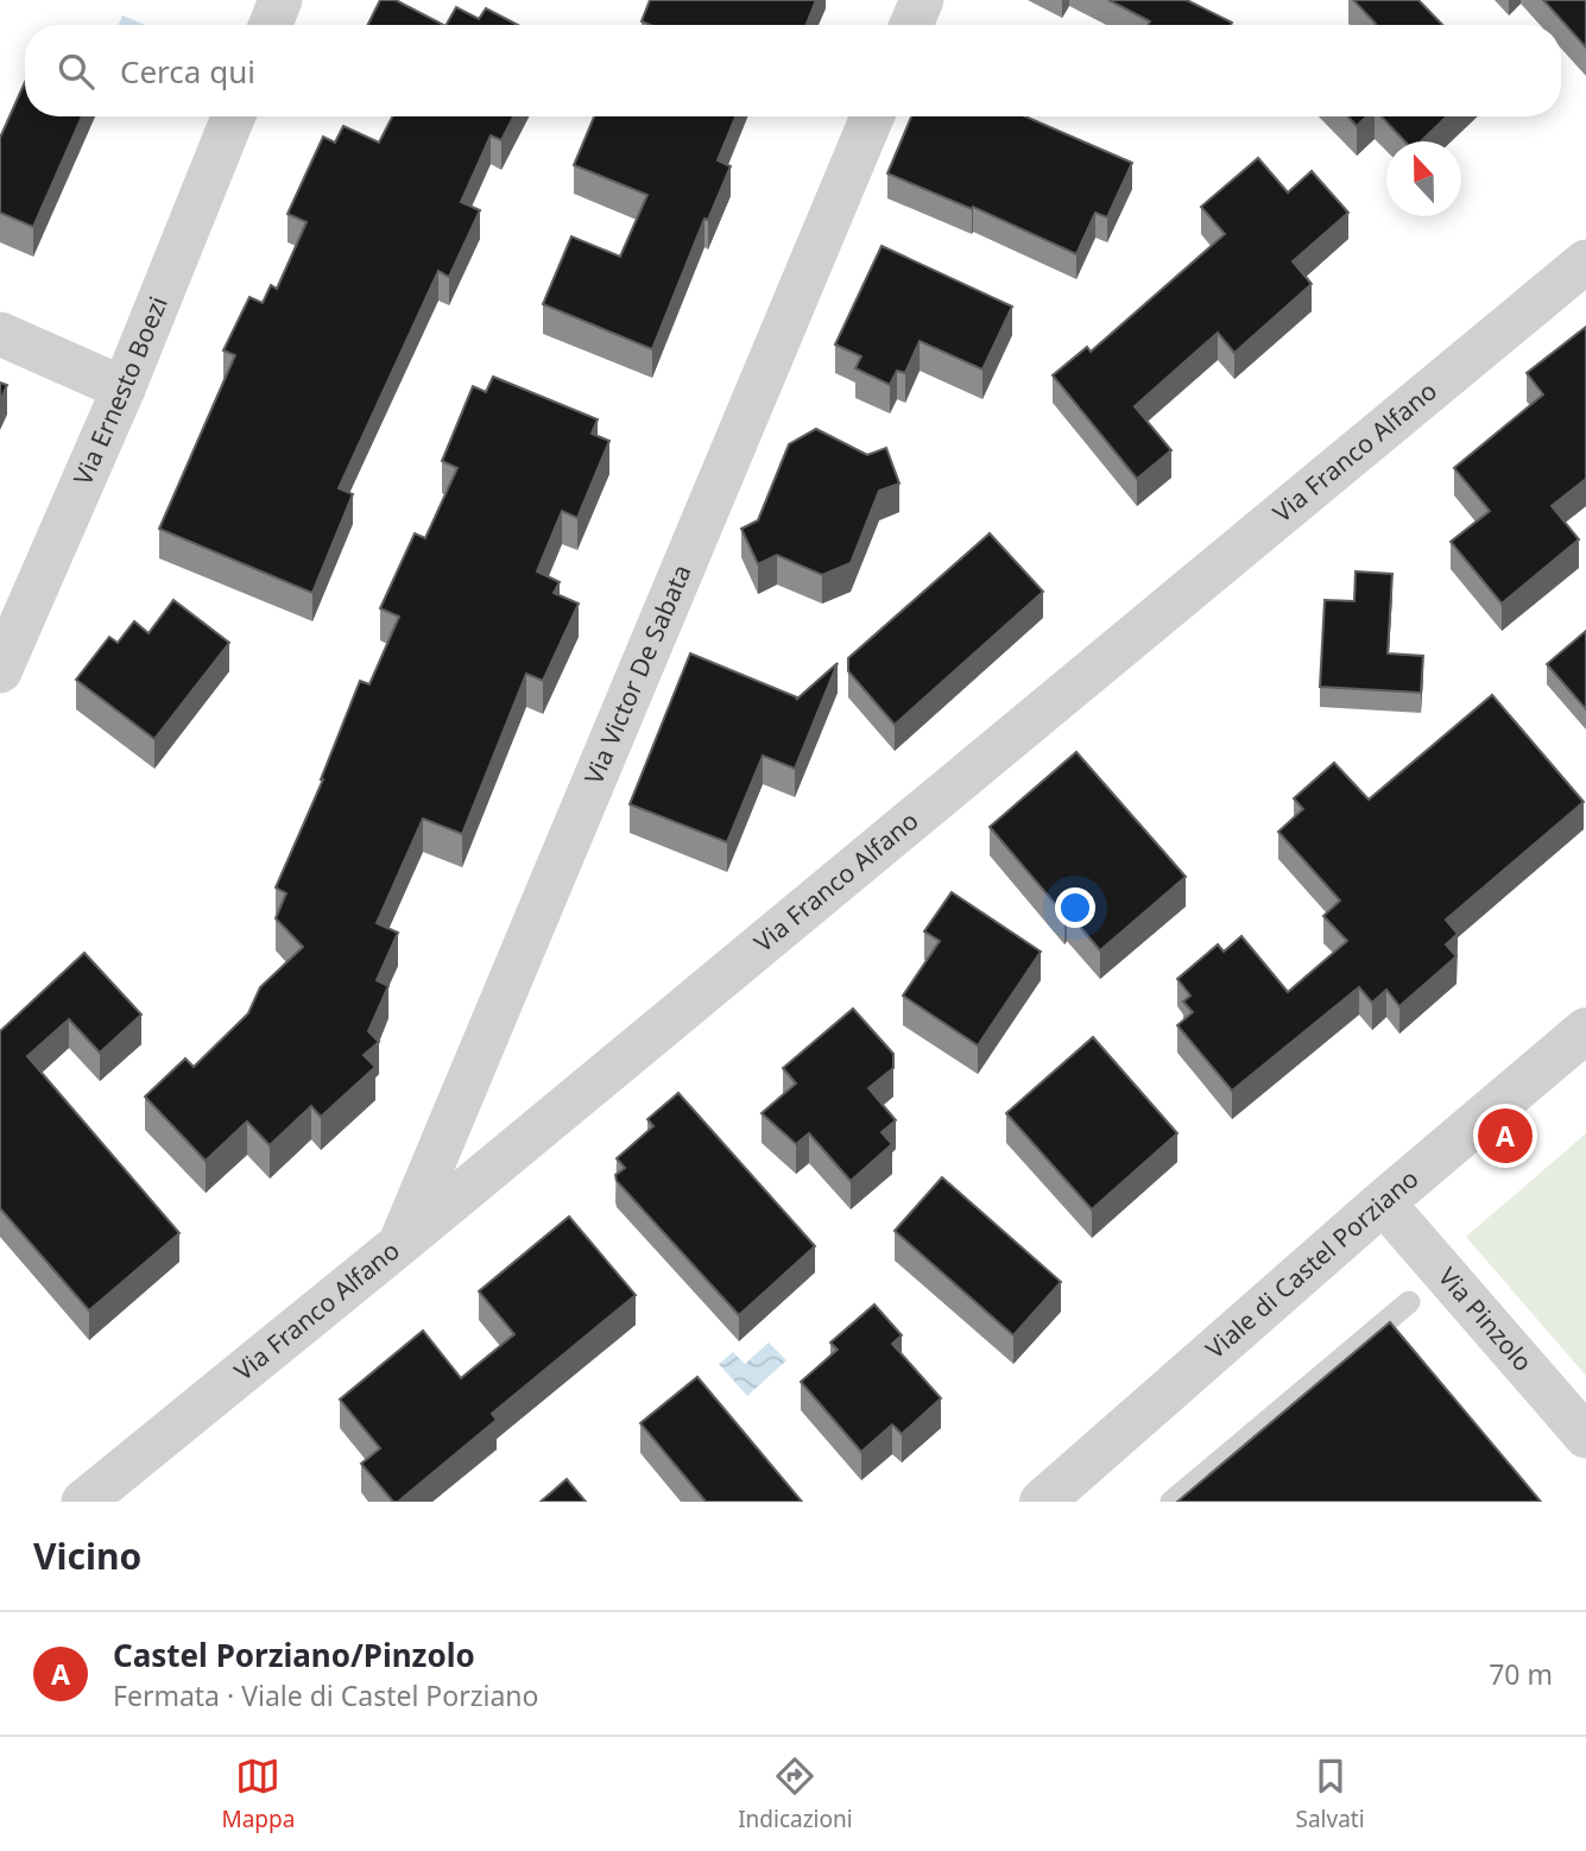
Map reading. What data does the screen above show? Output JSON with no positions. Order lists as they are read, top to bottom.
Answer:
{
  "streets": {
    "street": [
      "Via Ernesto Boezi",
      "Via Franco Alfano",
      "Via Victor De Sabata",
      "Viale di Castel Porziano",
      "Via Pinzolo"
    ]
  },
  "crossings": [
    ["Via Franco Alfano", "Via Victor De Sabata"],
    ["Viale di Castel Porziano", "Via Pinzolo"]
  ],
  "north": "top",
  "page": {
    "search": "Cerca qui",
    "pins": "A",
    "heading": "Vicino",
    "list": [
      {
        "mark": "A",
        "name": "Castel Porziano/Pinzolo",
        "note": "Fermata · Viale di Castel Porziano",
        "value": "70 m"
      }
    ],
    "nav": ["Mappa", "Indicazioni", "Salvati"]
  }
}
